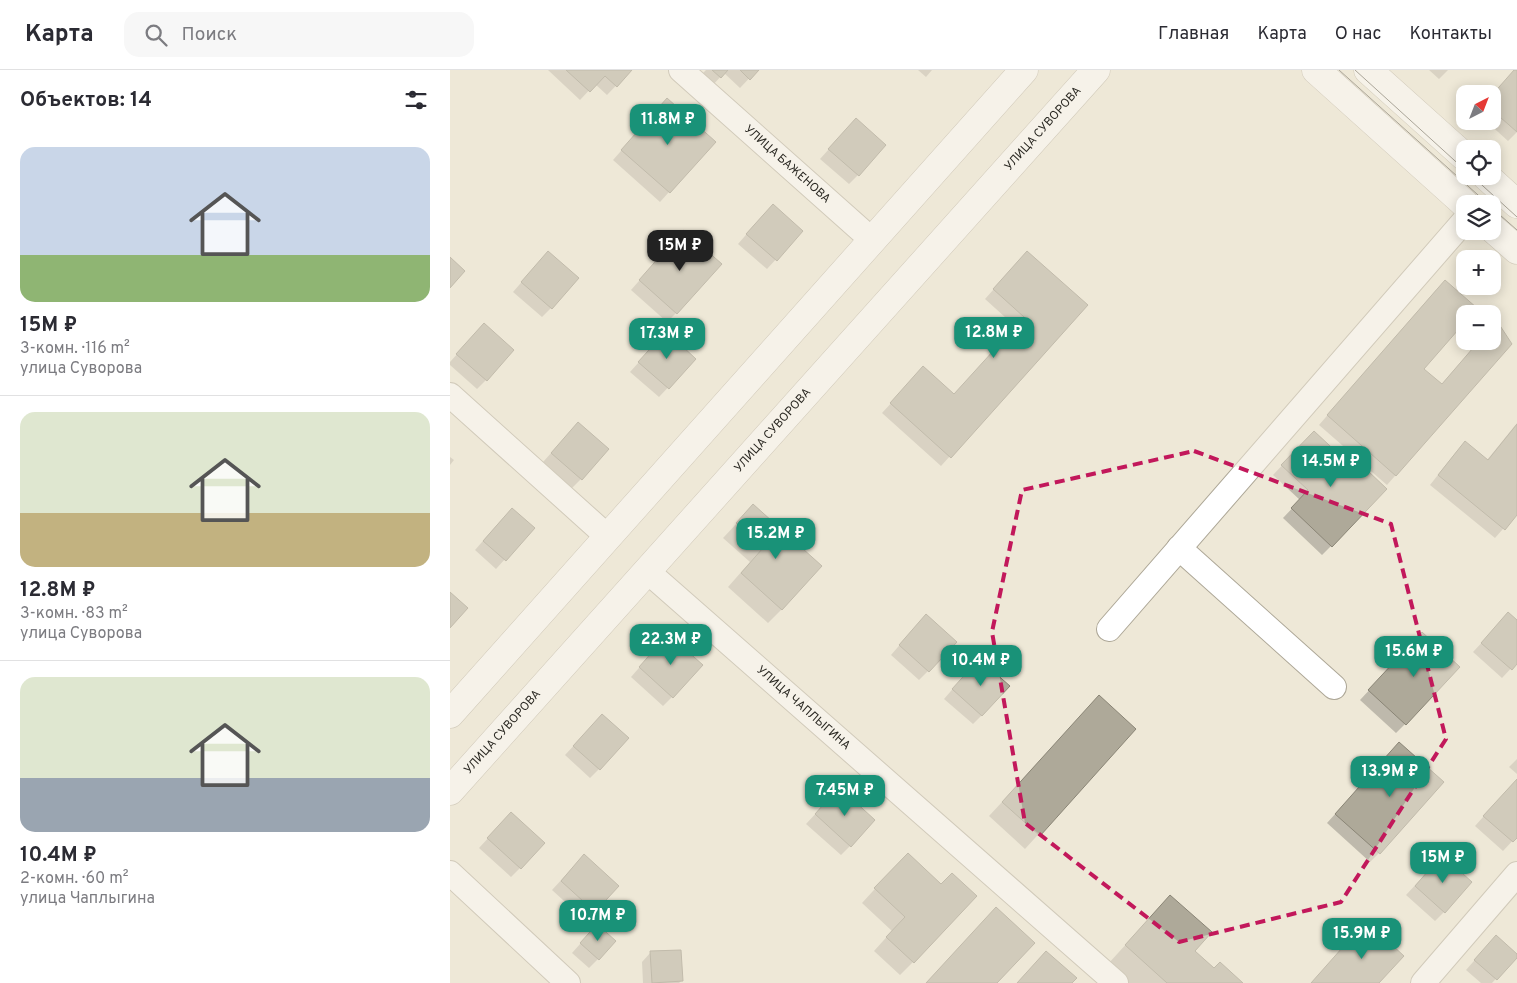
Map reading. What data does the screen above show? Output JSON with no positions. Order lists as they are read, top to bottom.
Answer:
{
  "streets": {
    "main road": ["УЛИЦА СУВОРОВА"],
    "street": ["УЛИЦА БАЖЕНОВА", "УЛИЦА ЧАПЛЫГИНА"]
  },
  "crossings": [
    ["УЛИЦА СУВОРОВА", "УЛИЦА ЧАПЛЫГИНА"]
  ],
  "north": "top right",
  "page": {
    "header": "Карта",
    "search": "Поиск",
    "nav": [
      "Главная",
      "Карта",
      "О нас",
      "Контакты"
    ],
    "heading": "Объектов: 14",
    "map_buttons": ["+", "−"],
    "price": [
      "11.8M ₽",
      "15M ₽",
      "12.8M ₽",
      "17.3M ₽",
      "14.5M ₽",
      "15.2M ₽",
      "22.3M ₽",
      "15.6M ₽",
      "10.4M ₽",
      "13.9M ₽",
      "7.45M ₽",
      "15M ₽",
      "10.7M ₽",
      "15.9M ₽"
    ],
    "list": [
      {
        "name": "15M ₽",
        "note": "3-комн. · 116 m² · улица Суворова"
      },
      {
        "name": "12.8M ₽",
        "note": "3-комн. · 83 m² · улица Суворова"
      },
      {
        "name": "10.4M ₽",
        "note": "2-комн. · 60 m² · улица Чаплыгина"
      }
    ]
  }
}
